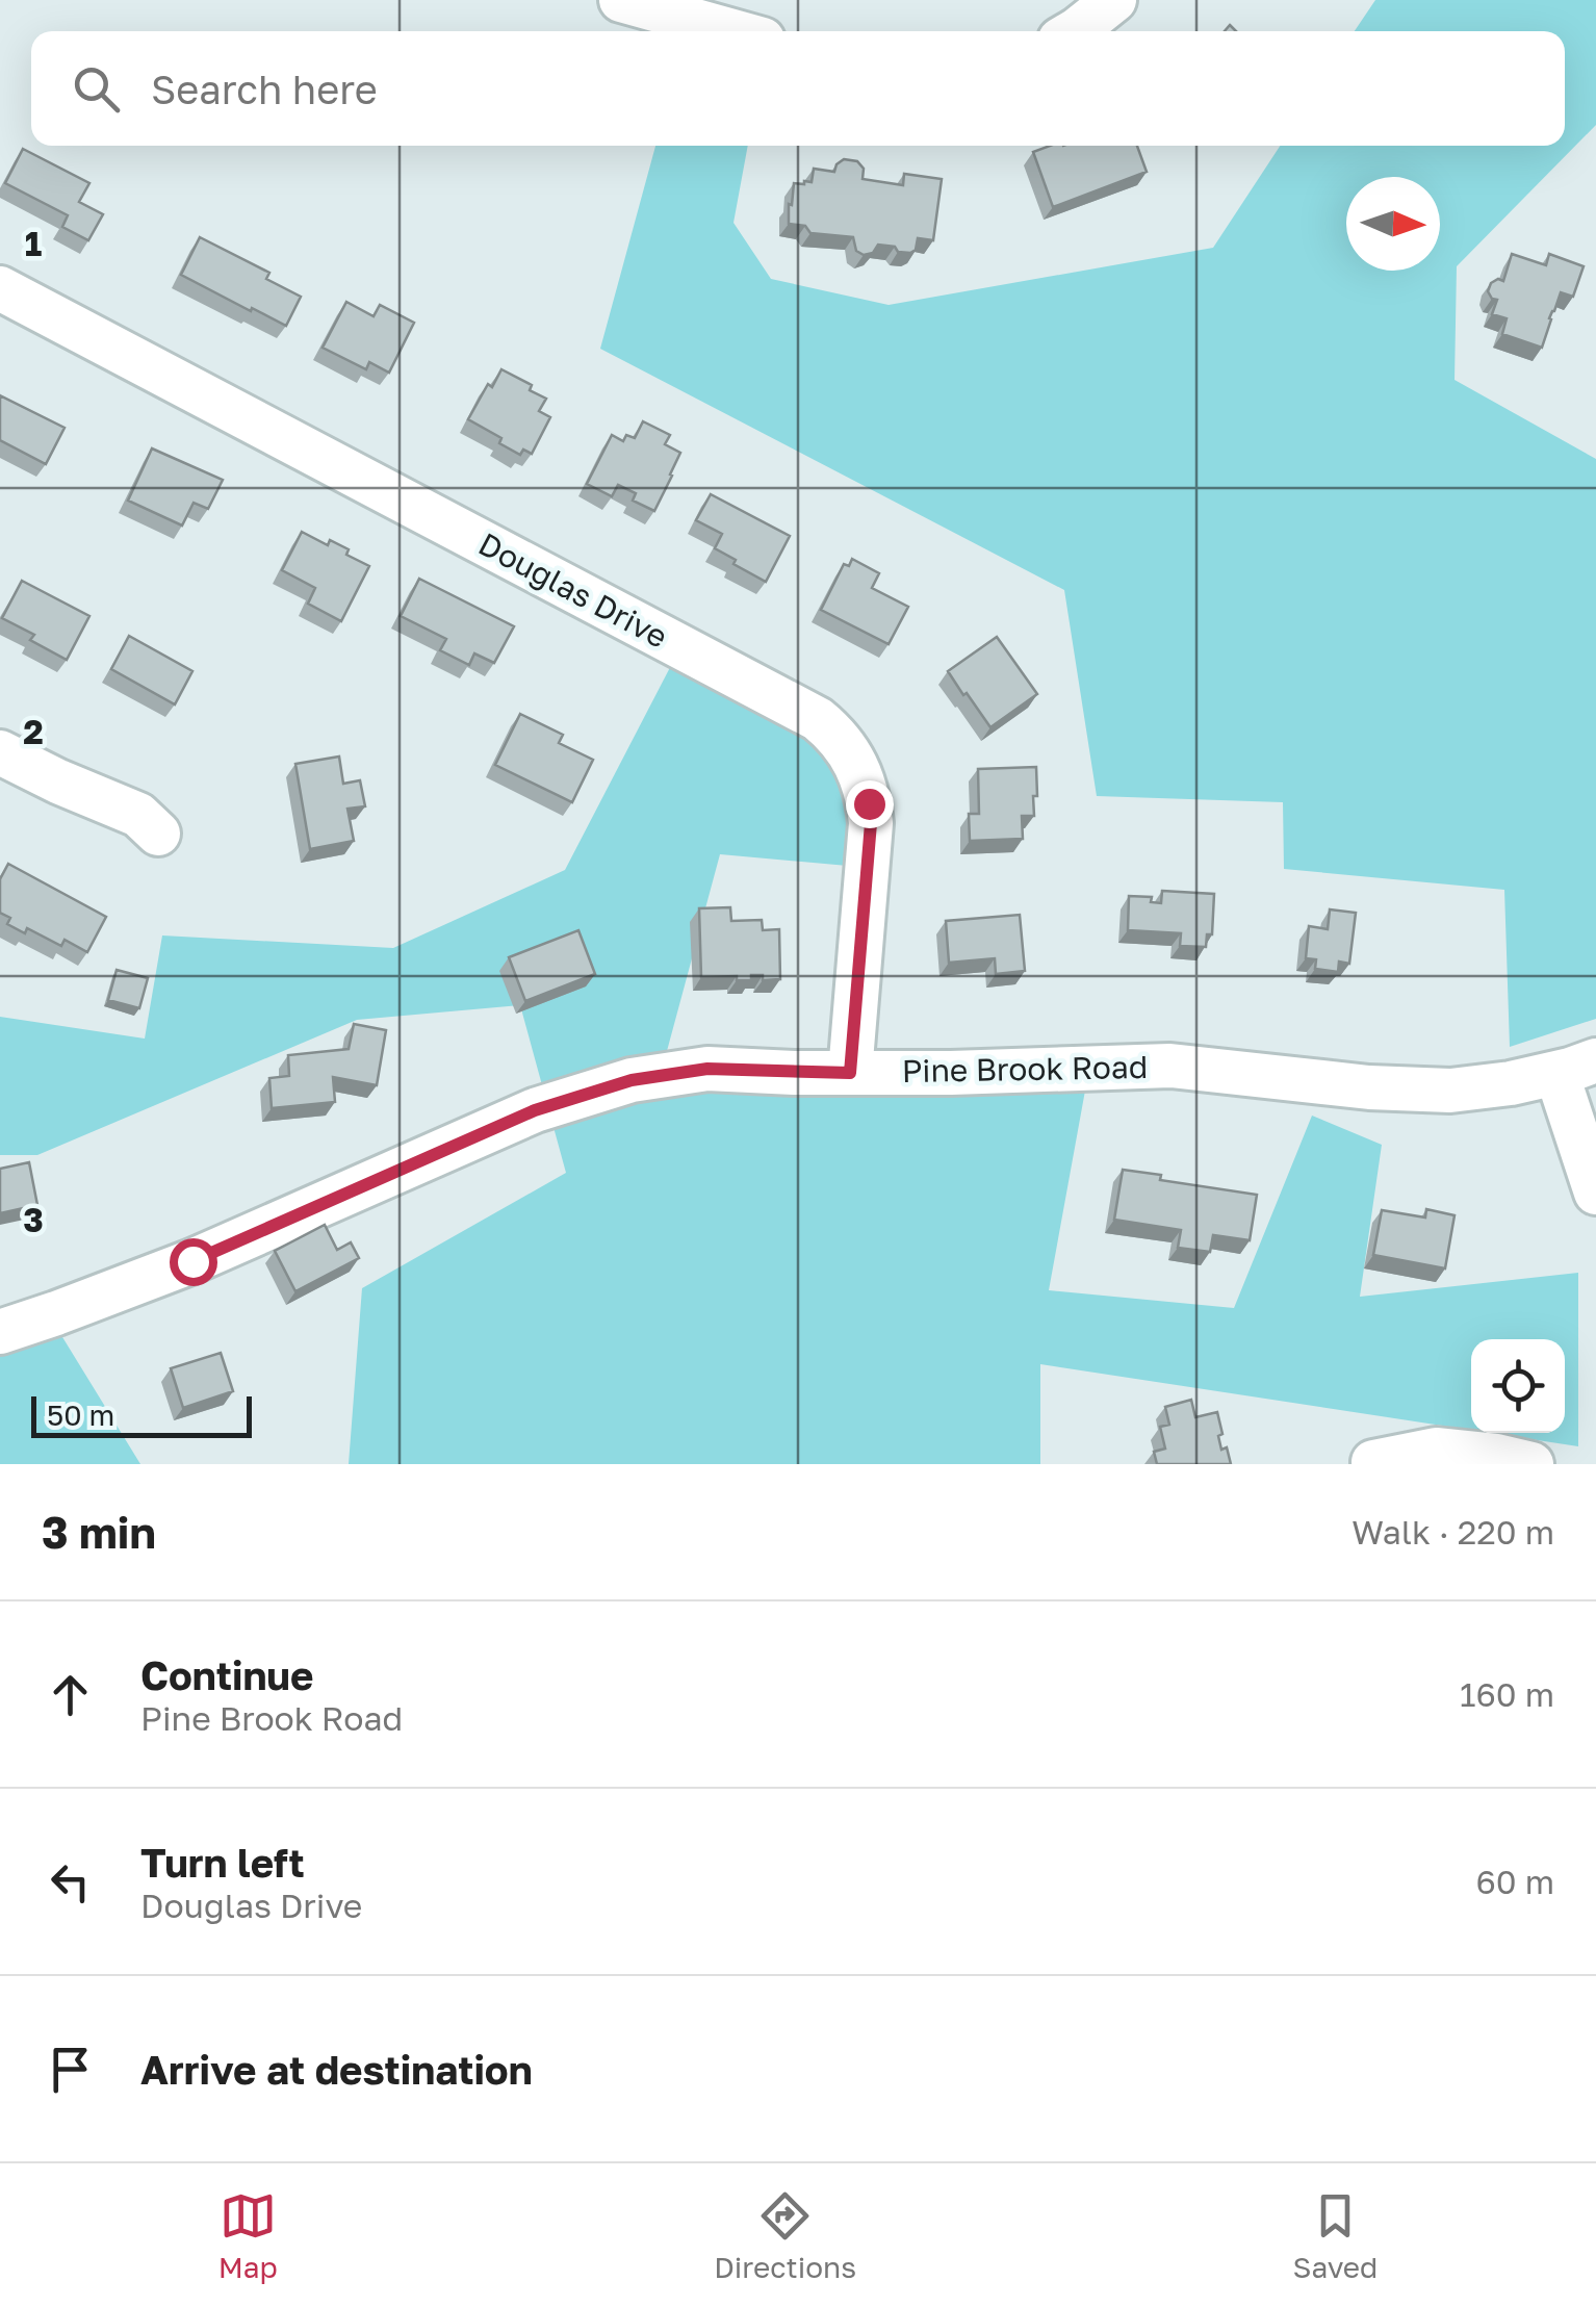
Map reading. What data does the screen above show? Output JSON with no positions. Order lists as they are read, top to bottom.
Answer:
{
  "streets": {
    "street": ["Douglas Drive", "Pine Brook Road"]
  },
  "crossings": [
    ["Douglas Drive", "Pine Brook Road"]
  ],
  "scale_bar": "50 m",
  "north": "right",
  "page": {
    "search": "Search here",
    "scale": "50 m",
    "heading": ["3 min", "Walk · 220 m"],
    "list": [
      ["Continue", "Pine Brook Road", "160 m"],
      ["Turn left", "Douglas Drive", "60 m"],
      "Arrive at destination"
    ],
    "nav": ["Map", "Directions", "Saved"]
  },
  "grid": {
    "rows": ["1", "2", "3"]
  }
}
